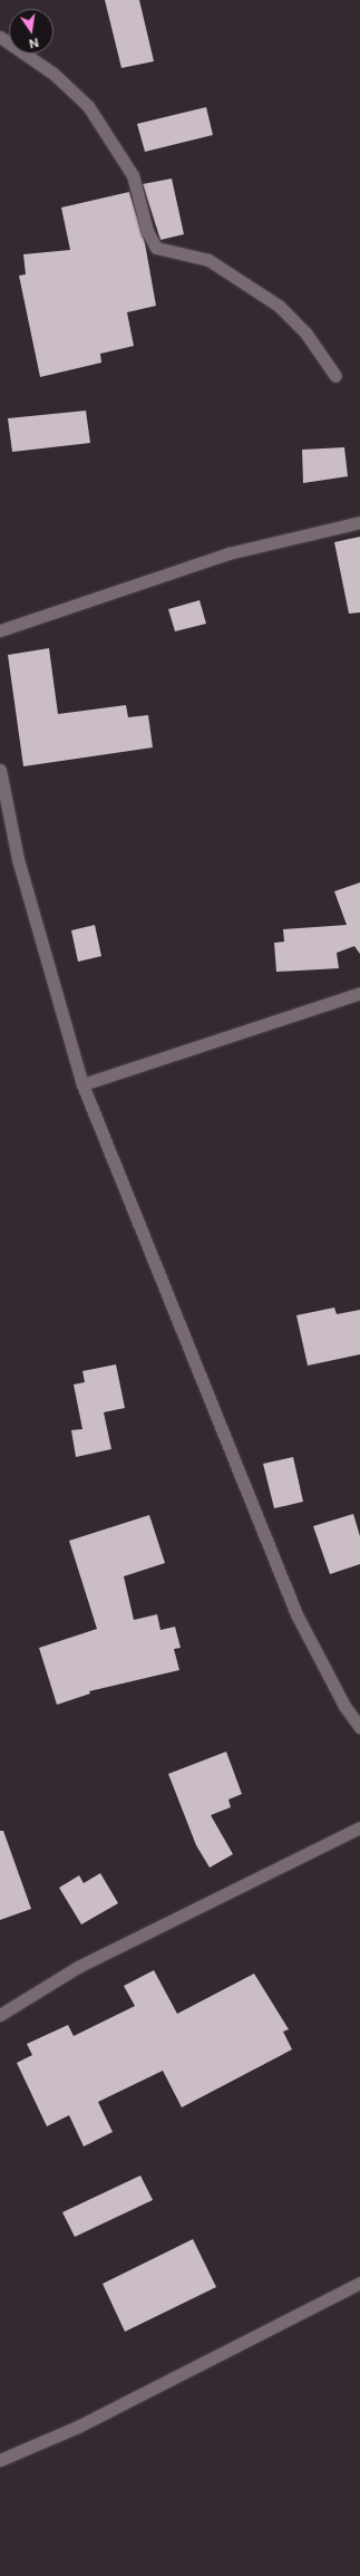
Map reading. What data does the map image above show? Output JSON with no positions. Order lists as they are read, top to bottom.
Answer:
{
  "north": "bottom"
}
